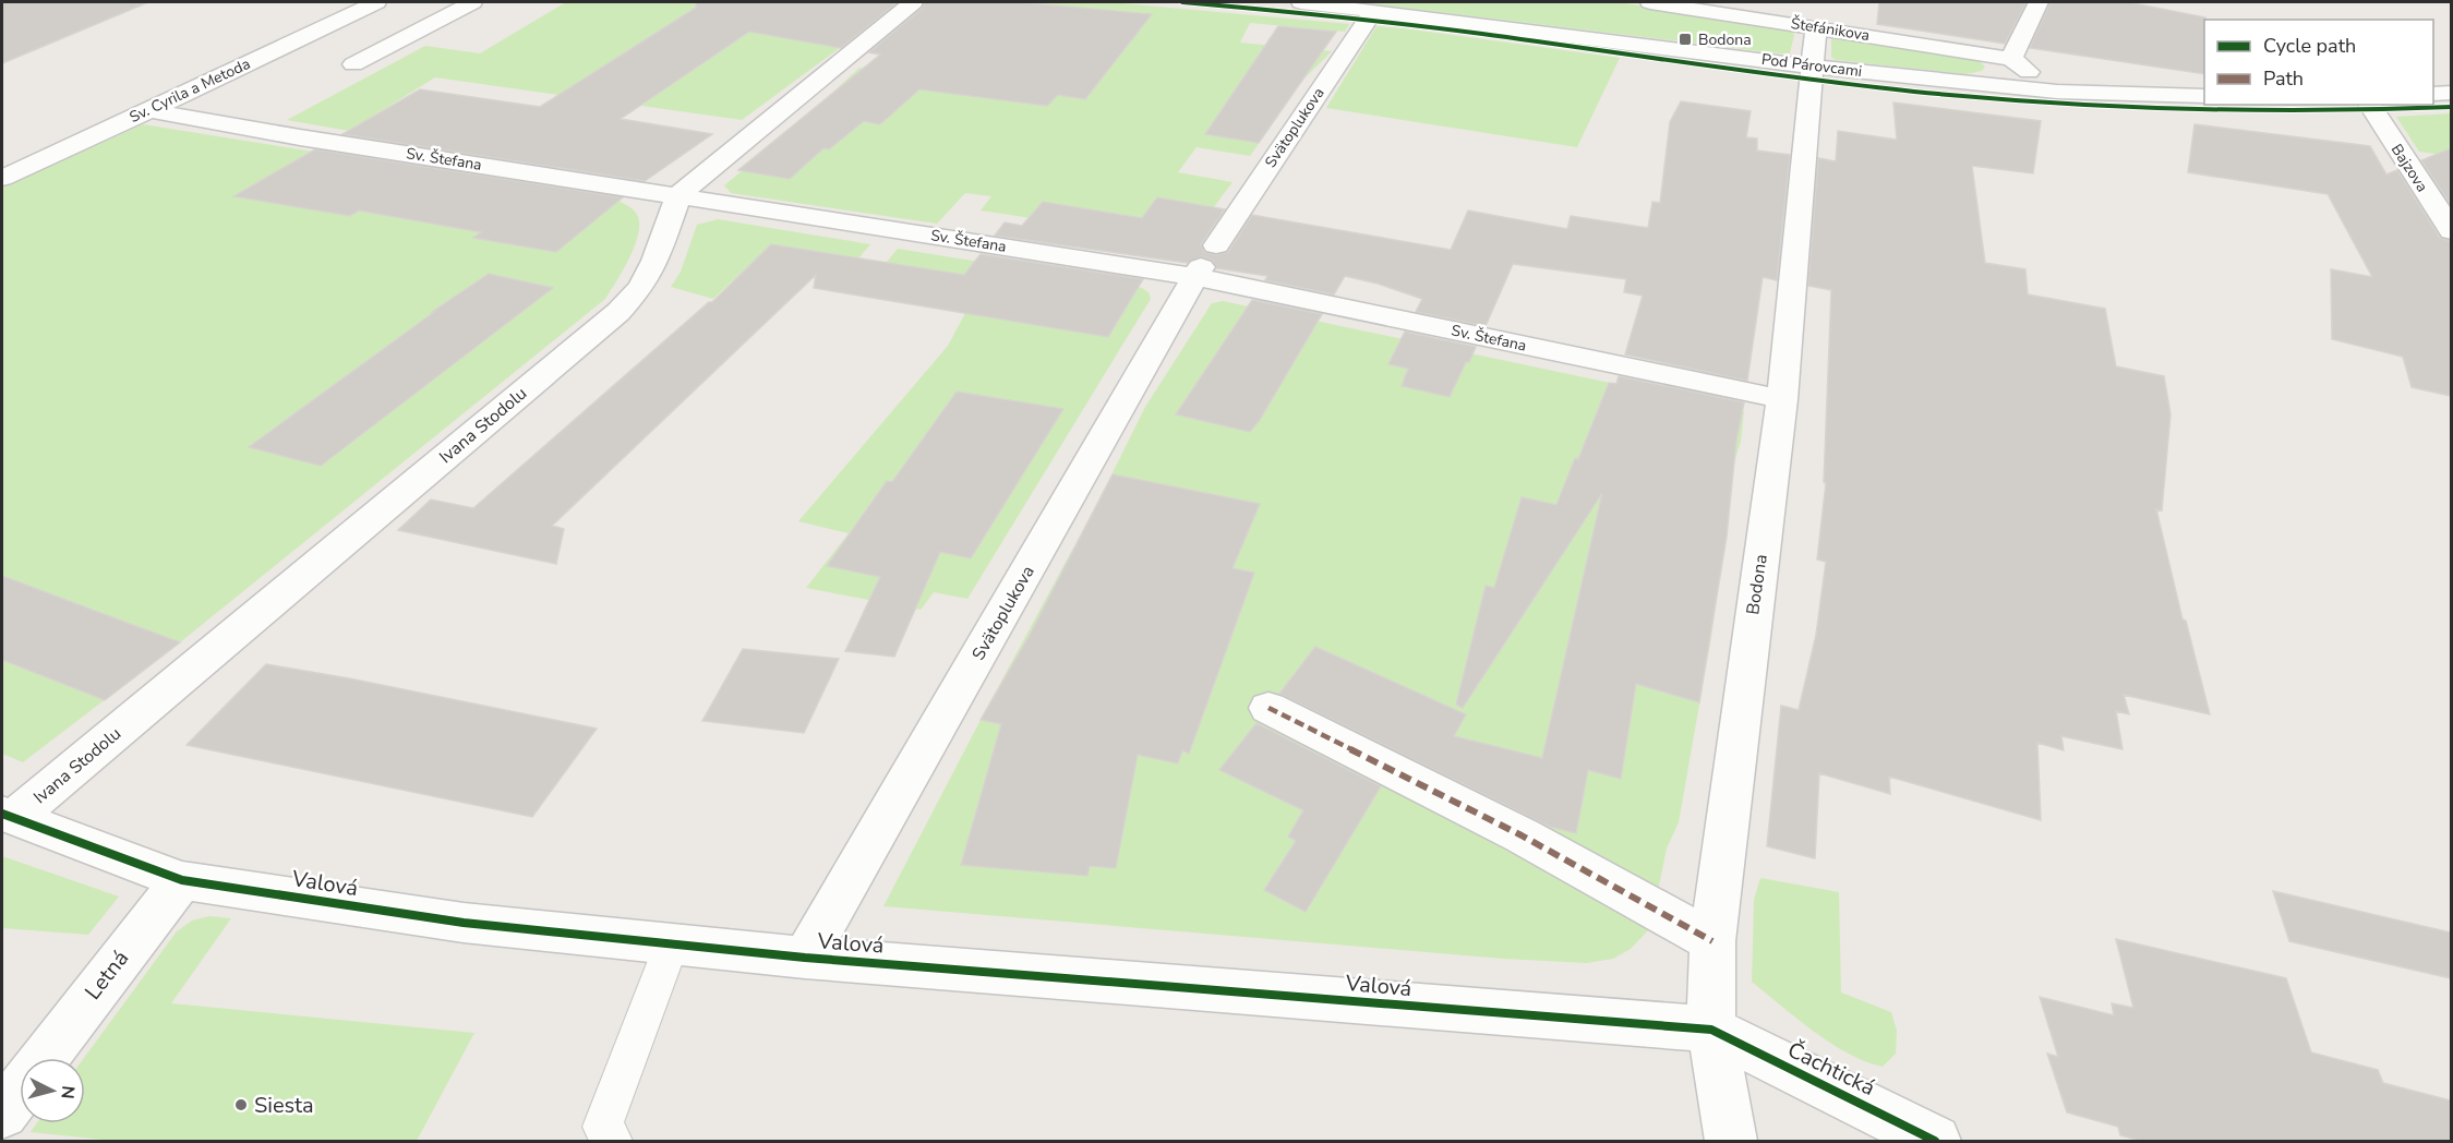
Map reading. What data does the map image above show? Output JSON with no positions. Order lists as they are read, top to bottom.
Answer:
{
  "streets": {
    "street": [
      "Štefánikova",
      "Pod Párovcami",
      "Sv. Cyrila a Metoda",
      "Svätoplukova",
      "Sv. Štefana",
      "Bajzova",
      "Ivana Stodolu",
      "Bodona",
      "Valová",
      "Letná",
      "Čachtická"
    ]
  },
  "crossings": [
    ["Štefánikova", "Bodona"],
    ["Pod Párovcami", "Svätoplukova"],
    ["Pod Párovcami", "Bodona"],
    ["Sv. Cyrila a Metoda", "Sv. Štefana"],
    ["Svätoplukova", "Sv. Štefana"],
    ["Svätoplukova", "Valová"],
    ["Sv. Štefana", "Ivana Stodolu"],
    ["Sv. Štefana", "Bodona"],
    ["Ivana Stodolu", "Valová"],
    ["Bodona", "Valová"],
    ["Bodona", "Čachtická"],
    ["Valová", "Letná"],
    ["Valová", "Čachtická"]
  ],
  "places": {
    "transit": ["Bodona"],
    "other": ["Siesta"]
  },
  "legend": ["Cycle path", "Path"],
  "north": "right"
}
